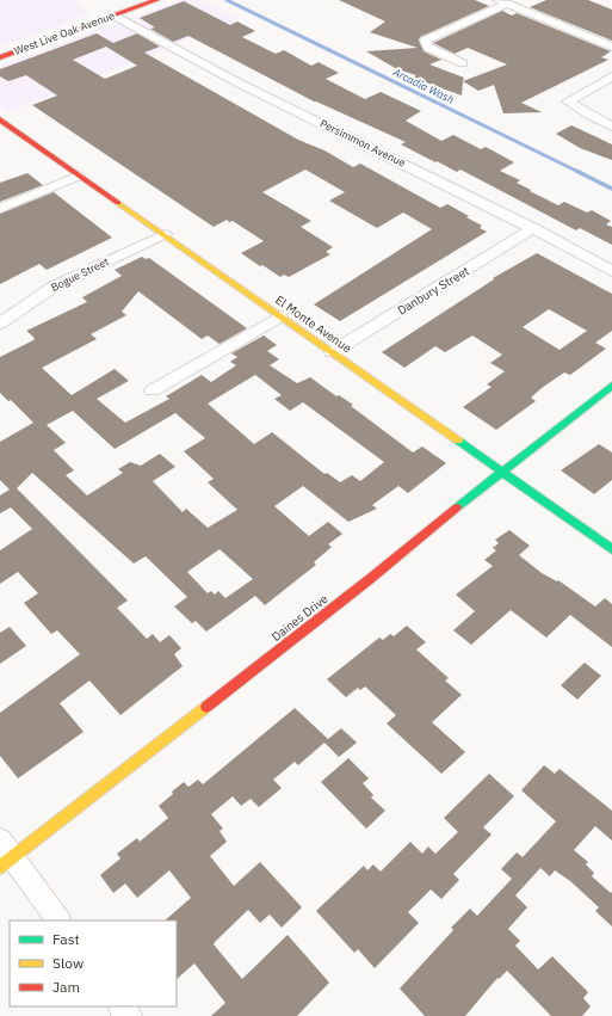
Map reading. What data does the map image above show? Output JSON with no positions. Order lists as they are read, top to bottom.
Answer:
{
  "streets": {
    "street": [
      "West Live Oak Avenue",
      "Persimmon Avenue",
      "Bogue Street",
      "Danbury Street",
      "El Monte Avenue",
      "Daines Drive"
    ]
  },
  "crossings": [
    ["West Live Oak Avenue", "Persimmon Avenue"],
    ["Persimmon Avenue", "Danbury Street"],
    ["Bogue Street", "El Monte Avenue"],
    ["Danbury Street", "El Monte Avenue"],
    ["El Monte Avenue", "Daines Drive"]
  ],
  "water": ["Arcadia Wash"],
  "legend": ["Fast", "Slow", "Jam"]
}
